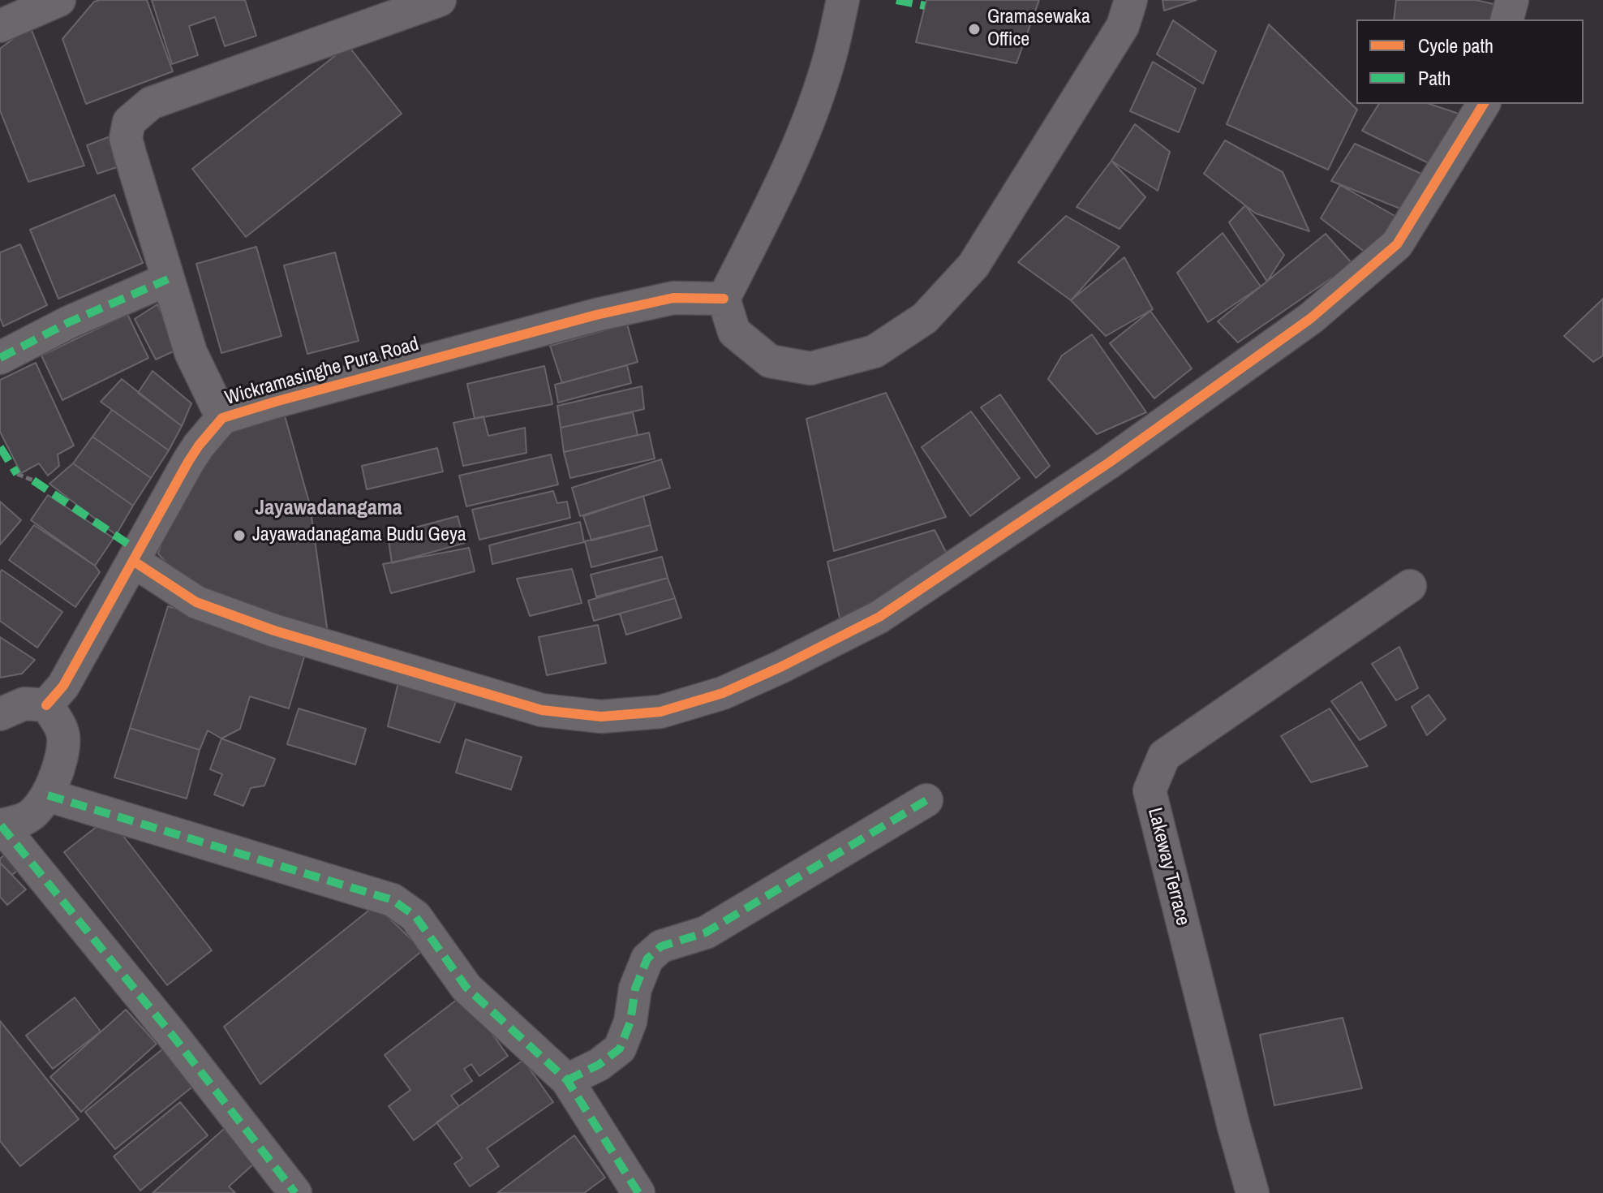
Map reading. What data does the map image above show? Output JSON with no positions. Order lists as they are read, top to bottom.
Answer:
{
  "streets": {
    "street": ["Wickramasinghe Pura Road", "Lakeway Terrace"]
  },
  "districts": ["Jayawadanagama"],
  "places": ["Gramasewaka Office", "Jayawadanagama Budu Geya"],
  "legend": ["Cycle path", "Path"]
}
